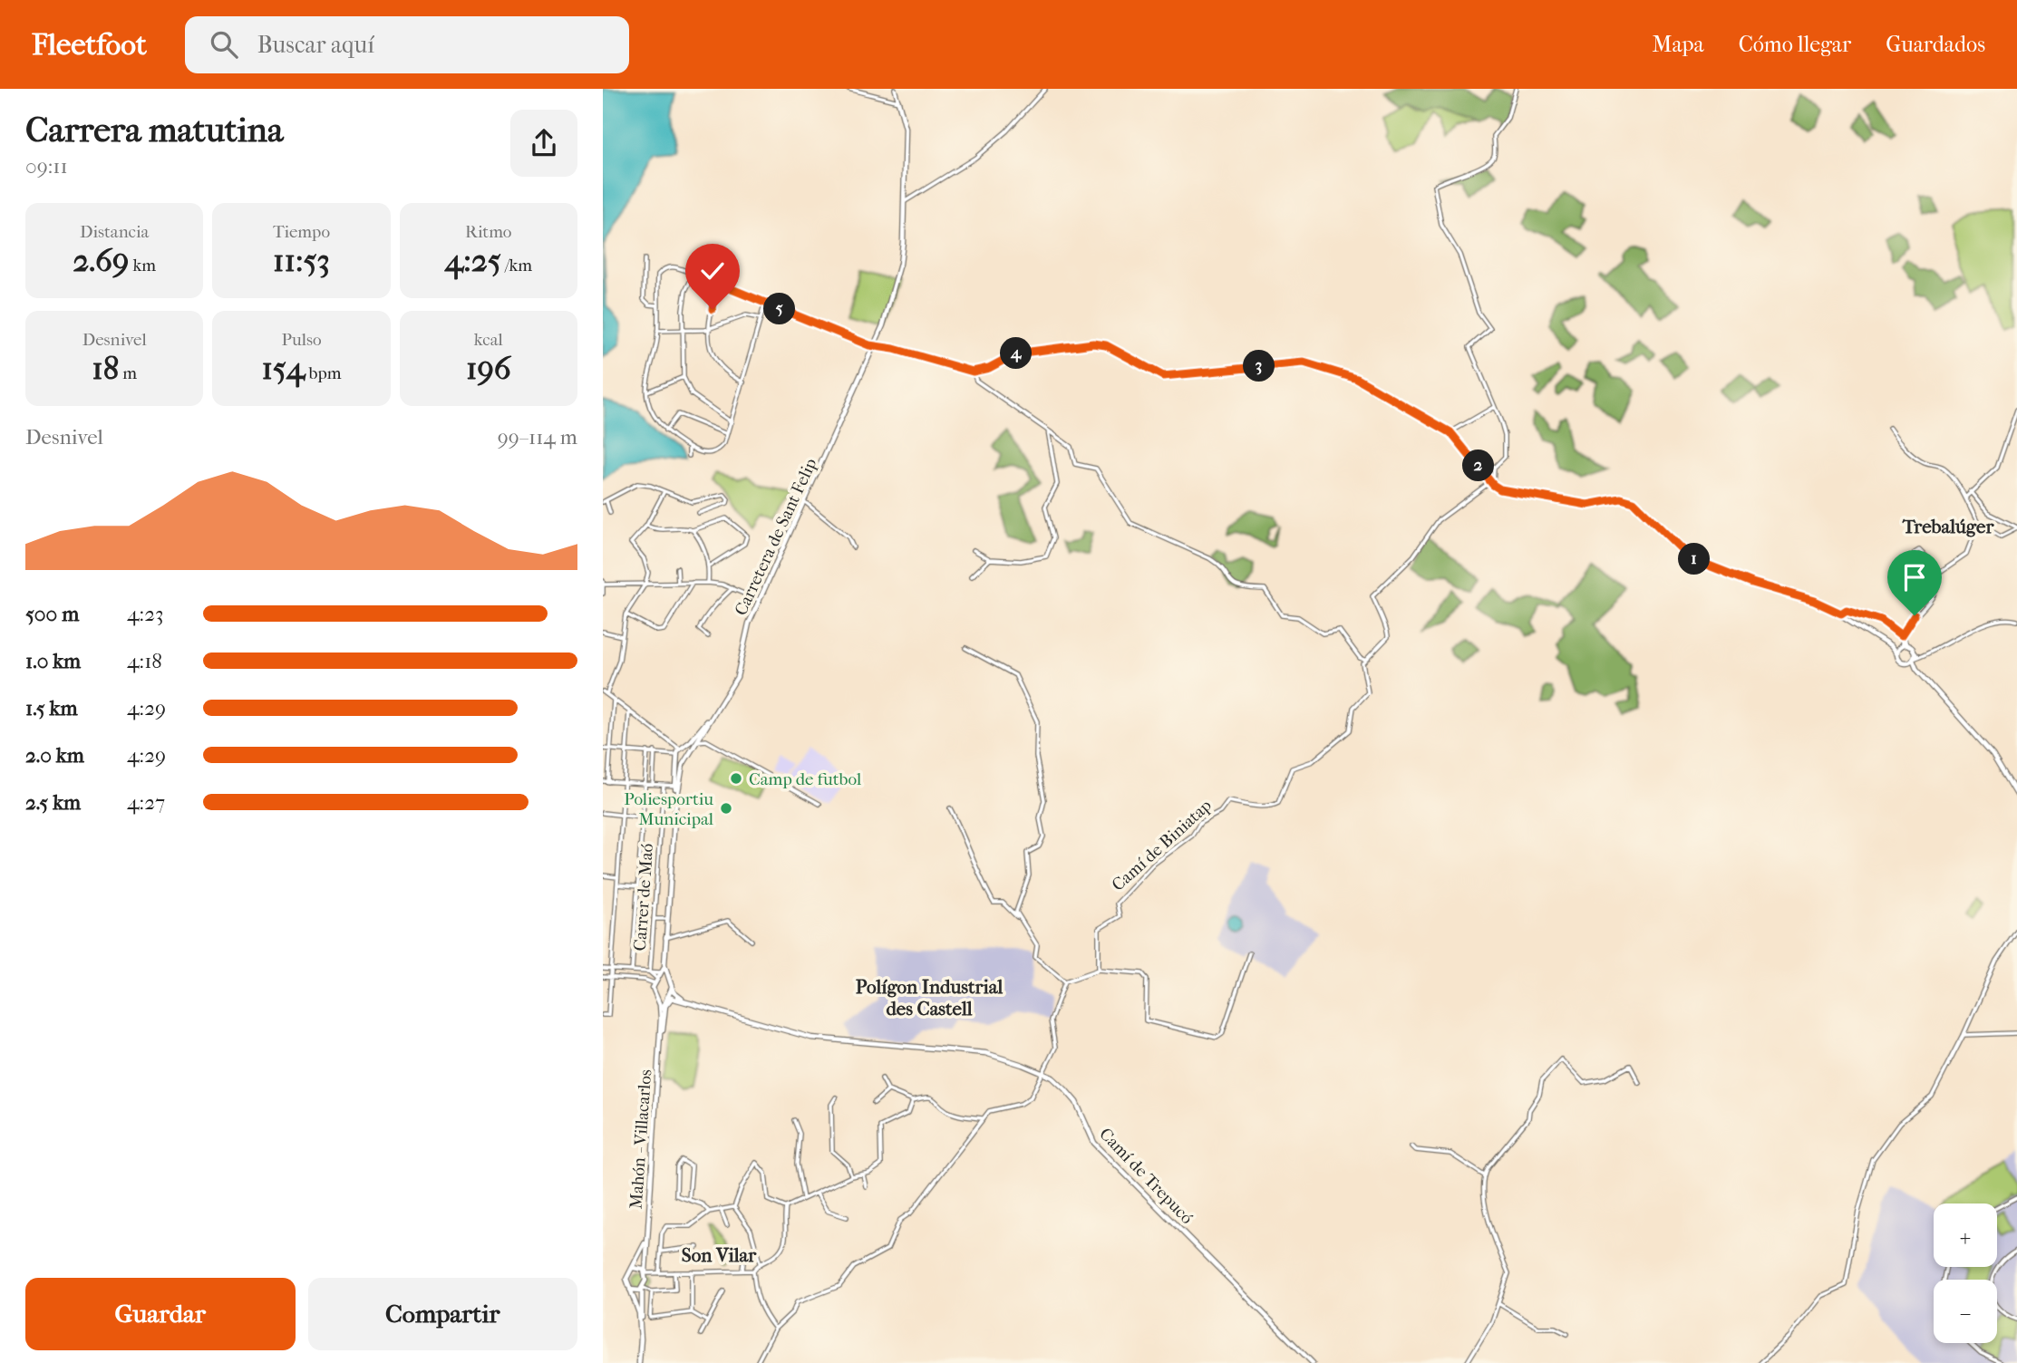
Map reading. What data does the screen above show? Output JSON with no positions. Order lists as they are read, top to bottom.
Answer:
{
  "streets": {
    "main road": ["Carretera de Sant Felip", "Mahón - Villacarlos", "Camí de Trepucó"],
    "street": ["Camí de Biniatap", "Carrer de Maó"]
  },
  "crossings": [
    ["Mahón - Villacarlos", "Camí de Trepucó"]
  ],
  "districts": ["Trebalúger", "Polígon Industrial des Castell", "Son Vilar"],
  "places": ["Camp de futbol", "Poliesportiu Municipal"],
  "page": {
    "header": "Fleetfoot",
    "search": "Buscar aquí",
    "nav": ["Mapa", "Cómo llegar", "Guardados"],
    "heading": ["Carrera matutina", "09:11"],
    "stats": [
      ["Distancia", "2.69 km"],
      ["Tiempo", "11:53"],
      ["Ritmo", "4:25 /km"],
      ["Desnivel", "18 m"],
      ["Pulso", "154 bpm"],
      ["kcal", "196"]
    ],
    "pins": [
      "5",
      "4",
      "3",
      "2",
      "1"
    ],
    "chart": ["Desnivel", "99–114 m"],
    "list": [
      {
        "name": "500 m",
        "note": "4:23"
      },
      {
        "name": "1.0 km",
        "note": "4:18"
      },
      {
        "name": "1.5 km",
        "note": "4:29"
      },
      {
        "name": "2.0 km",
        "note": "4:29"
      },
      {
        "name": "2.5 km",
        "note": "4:27"
      }
    ],
    "map_buttons": ["+", "−"],
    "buttons": ["Guardar", "Compartir"]
  }
}
